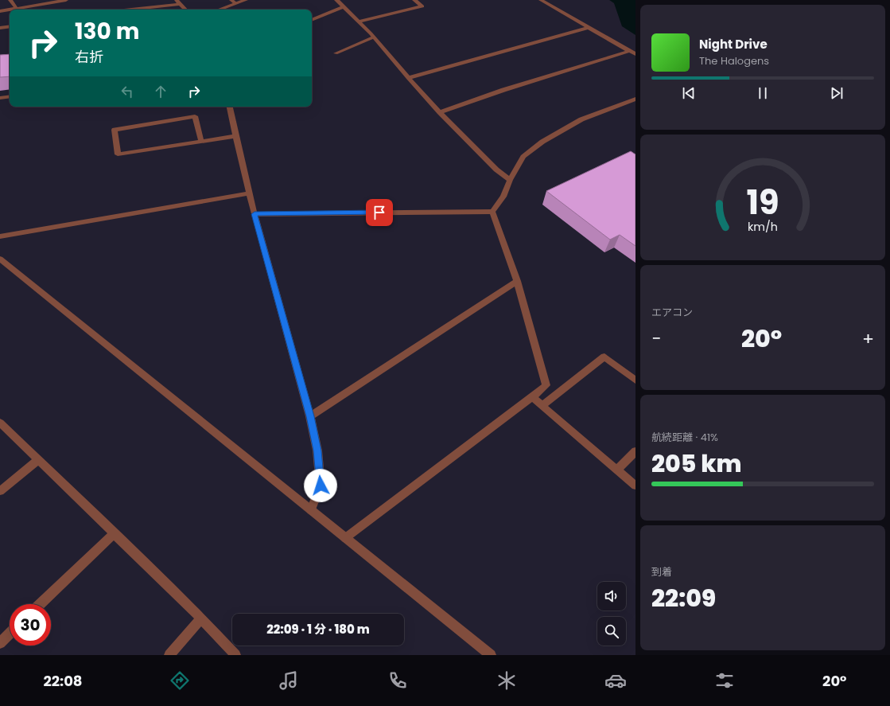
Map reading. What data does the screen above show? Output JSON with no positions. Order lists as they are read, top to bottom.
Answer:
{
  "page": {
    "turn": ["130 m", "右折"],
    "song": ["Night Drive", "The Halogens"],
    "tile": [
      "エアコン",
      ["航続距離 · 41%", "205 km"],
      ["到着", "22:09"]
    ],
    "heat": ["−", "20°", "+"],
    "limit": "30",
    "trip": "22:09 · 1 分 · 180 m",
    "tabs": ["22:08", "20°"],
    "gauge": ["19", "km/h"]
  }
}
